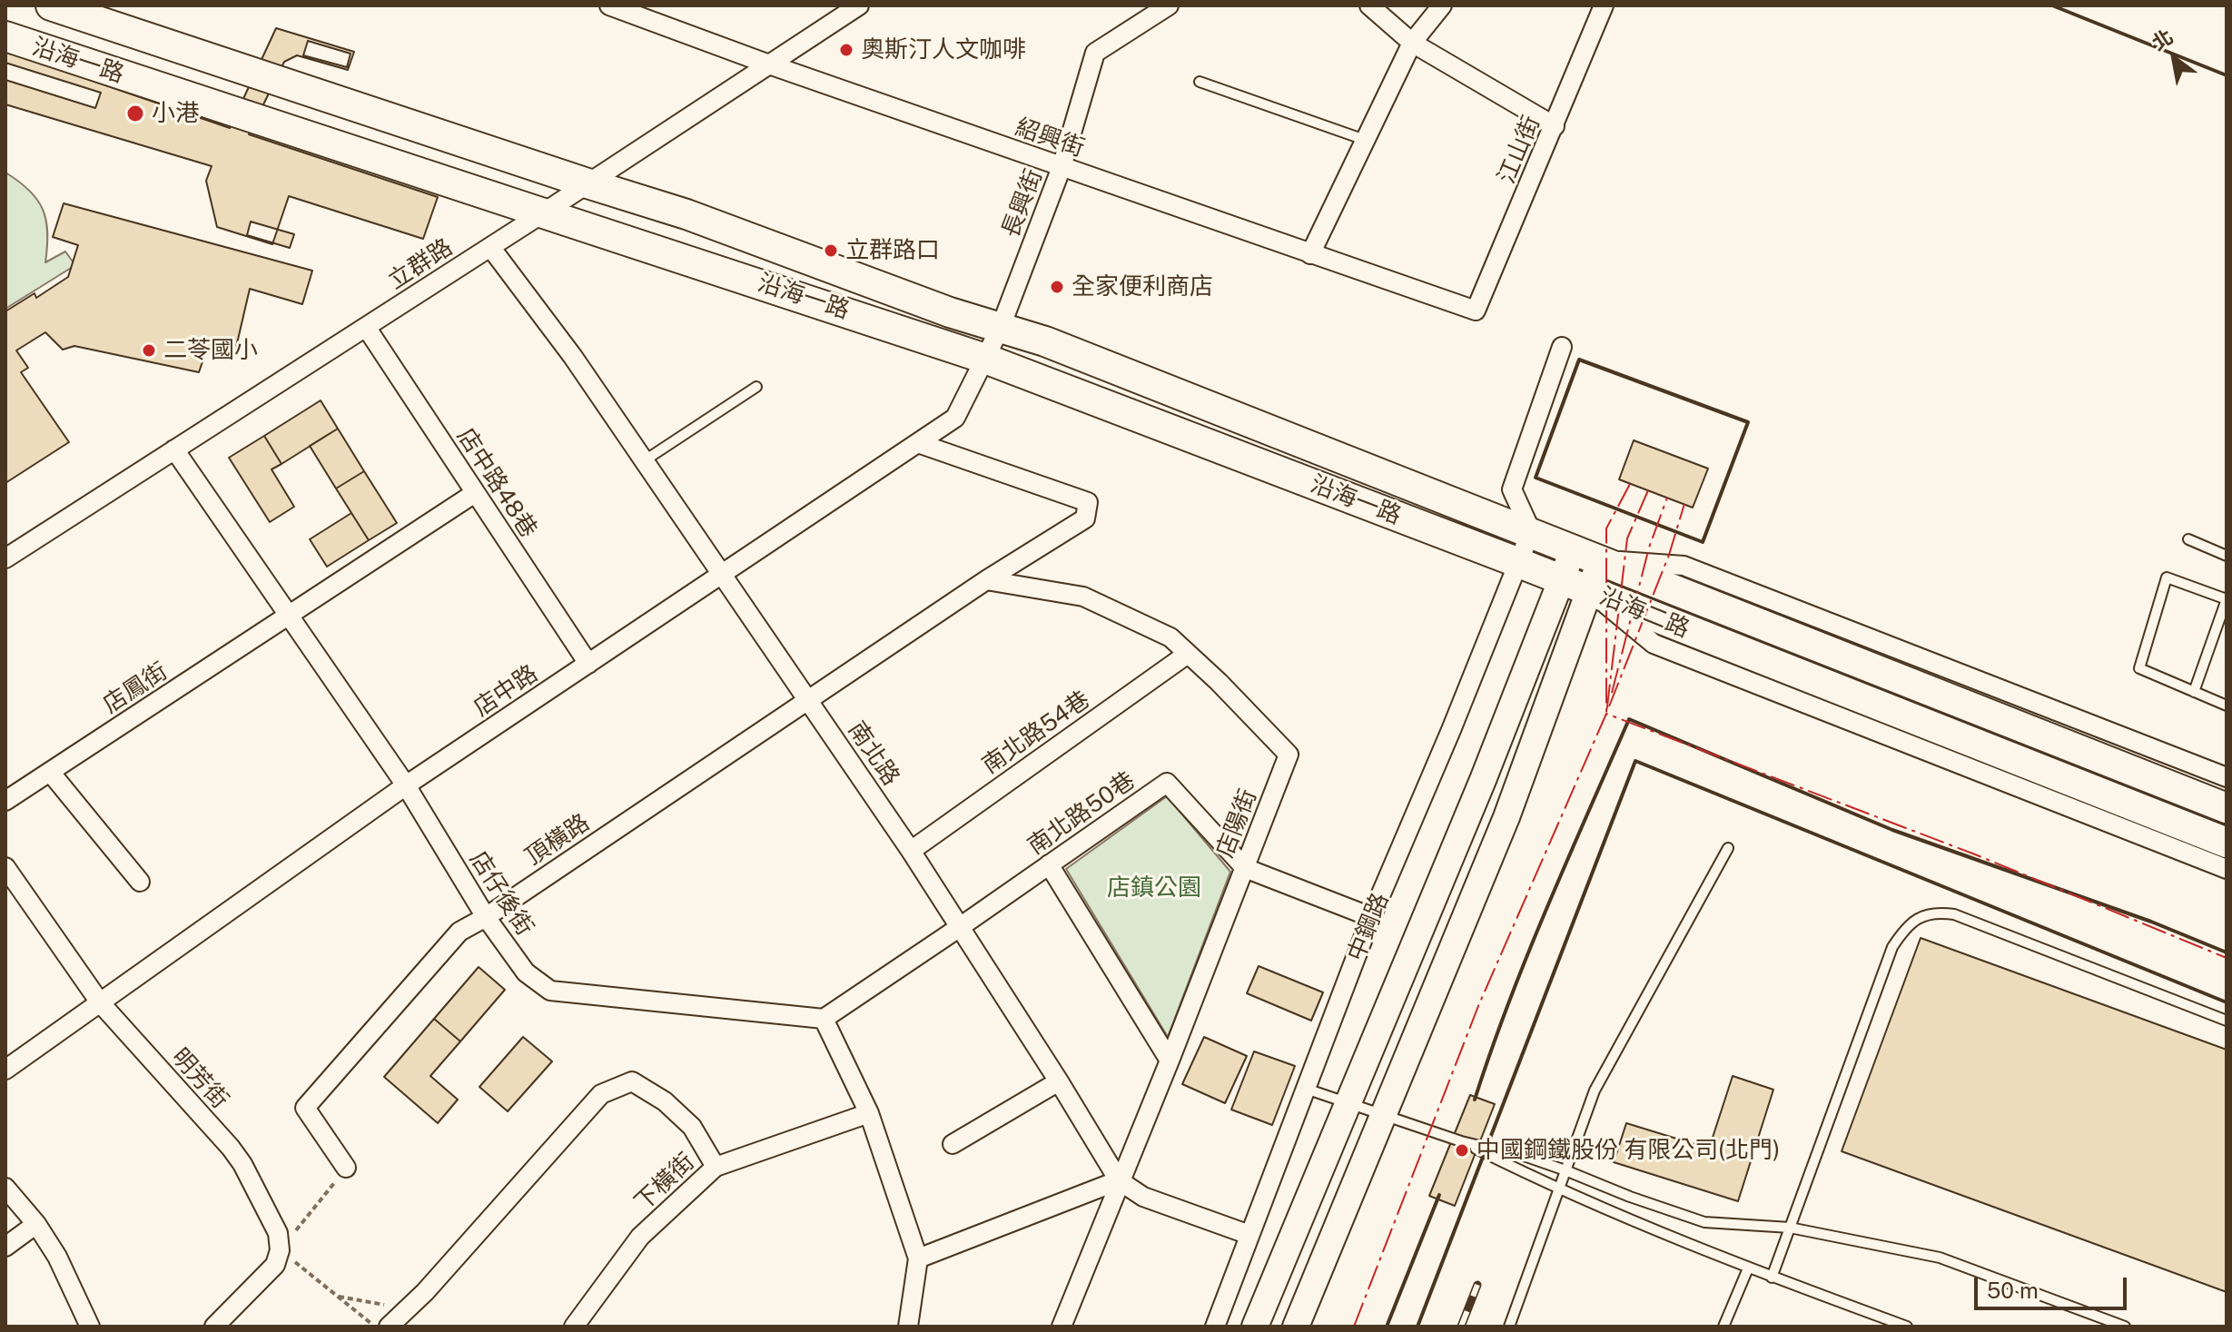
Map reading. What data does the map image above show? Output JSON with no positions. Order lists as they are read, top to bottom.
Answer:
{
  "streets": {
    "main road": ["沿海一路", "沿海二路"],
    "street": [
      "紹興街",
      "江山街",
      "長興街",
      "立群路",
      "店中路48巷",
      "店鳳街",
      "店中路",
      "南北路54巷",
      "南北路",
      "南北路50巷",
      "店陽街",
      "頂橫路",
      "店仔後街",
      "中鋼路",
      "明芳街",
      "下橫街"
    ]
  },
  "crossings": [
    ["沿海一路", "長興街"],
    ["沿海一路", "立群路"],
    ["沿海一路", "沿海二路"],
    ["沿海一路", "店中路"],
    ["沿海一路", "中鋼路"],
    ["紹興街", "江山街"],
    ["紹興街", "長興街"],
    ["紹興街", "立群路"],
    ["長興街", "店中路"],
    ["立群路", "店中路48巷"],
    ["立群路", "南北路"],
    ["立群路", "店仔後街"],
    ["店中路48巷", "店鳳街"],
    ["店中路48巷", "店中路"],
    ["店鳳街", "店仔後街"],
    ["店中路", "南北路"],
    ["店中路", "頂橫路"],
    ["店中路", "店仔後街"],
    ["店中路", "明芳街"],
    ["南北路54巷", "南北路"],
    ["南北路54巷", "店陽街"],
    ["南北路", "南北路50巷"],
    ["南北路", "店陽街"],
    ["南北路", "頂橫路"],
    ["南北路", "中鋼路"],
    ["南北路50巷", "店陽街"],
    ["南北路50巷", "中鋼路"],
    ["店陽街", "頂橫路"],
    ["頂橫路", "店仔後街"]
  ],
  "parks": ["店鎮公園"],
  "places": [
    "奧斯汀人文咖啡",
    "小港",
    "立群路口",
    "全家便利商店",
    "二苓國小",
    "中國鋼鐵股份 有限公司(北門)"
  ],
  "scale_bar": "50 m",
  "north": "top left"
}
